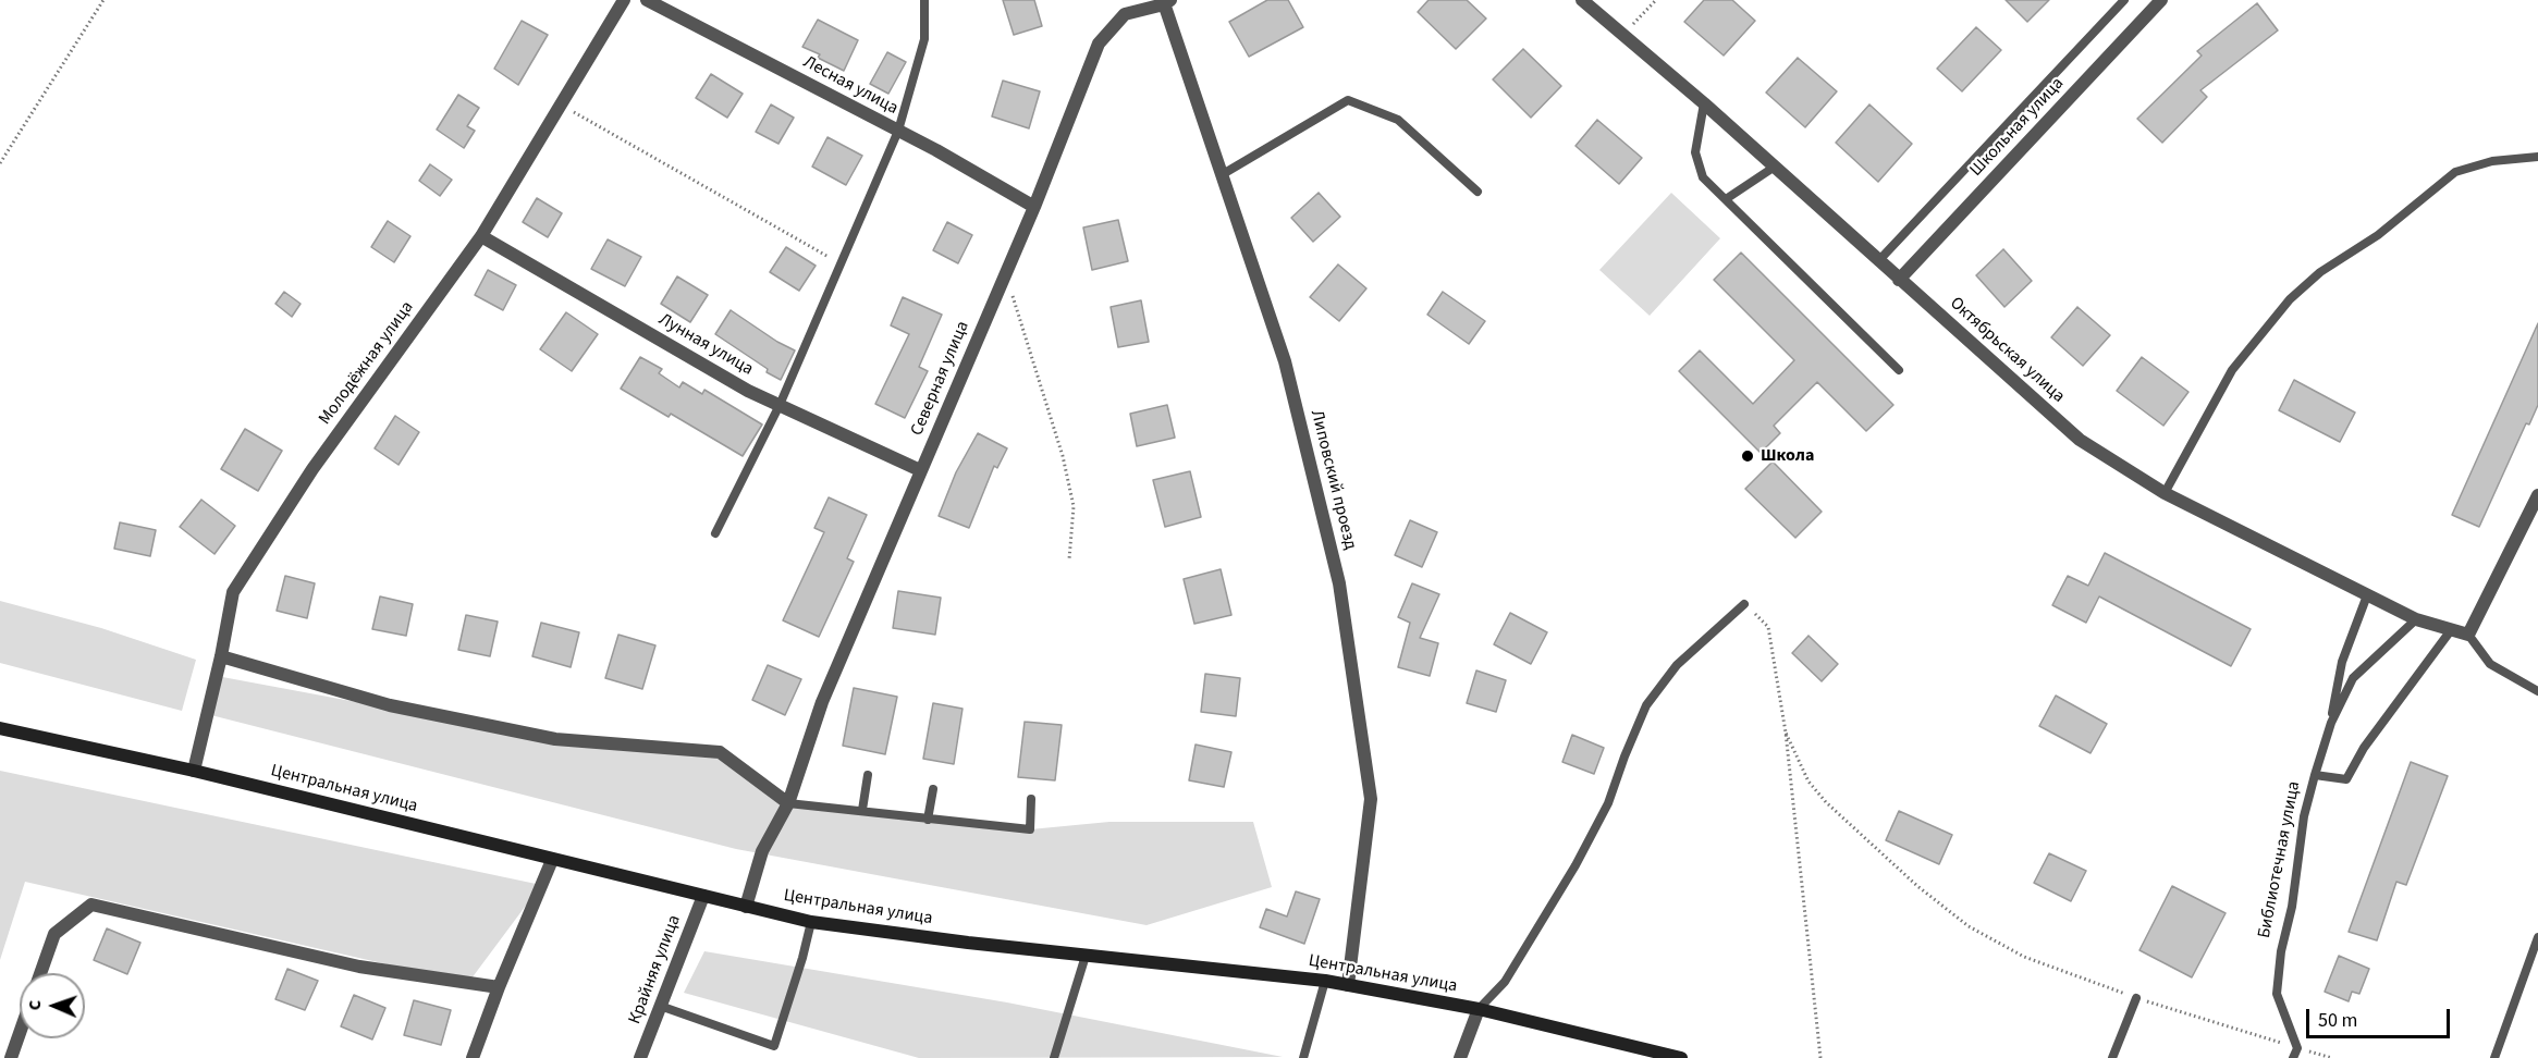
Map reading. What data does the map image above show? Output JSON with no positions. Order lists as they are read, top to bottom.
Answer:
{
  "streets": {
    "main road": ["Центральная улица"],
    "street": [
      "Лесная улица",
      "Школьная улица",
      "Лунная улица",
      "Октябрьская улица",
      "Молодёжная улица",
      "Северная улица",
      "Липовский проезд",
      "Крайняя улица"
    ],
    "lane": ["Библиотечная улица"]
  },
  "crossings": [
    ["Лесная улица", "Северная улица"],
    ["Школьная улица", "Октябрьская улица"],
    ["Лунная улица", "Молодёжная улица"],
    ["Лунная улица", "Северная улица"],
    ["Октябрьская улица", "Библиотечная улица"],
    ["Молодёжная улица", "Центральная улица"],
    ["Северная улица", "Липовский проезд"],
    ["Северная улица", "Центральная улица"],
    ["Липовский проезд", "Центральная улица"],
    ["Центральная улица", "Крайняя улица"]
  ],
  "places": ["Школа"],
  "scale_bar": "50 m",
  "north": "left"
}
